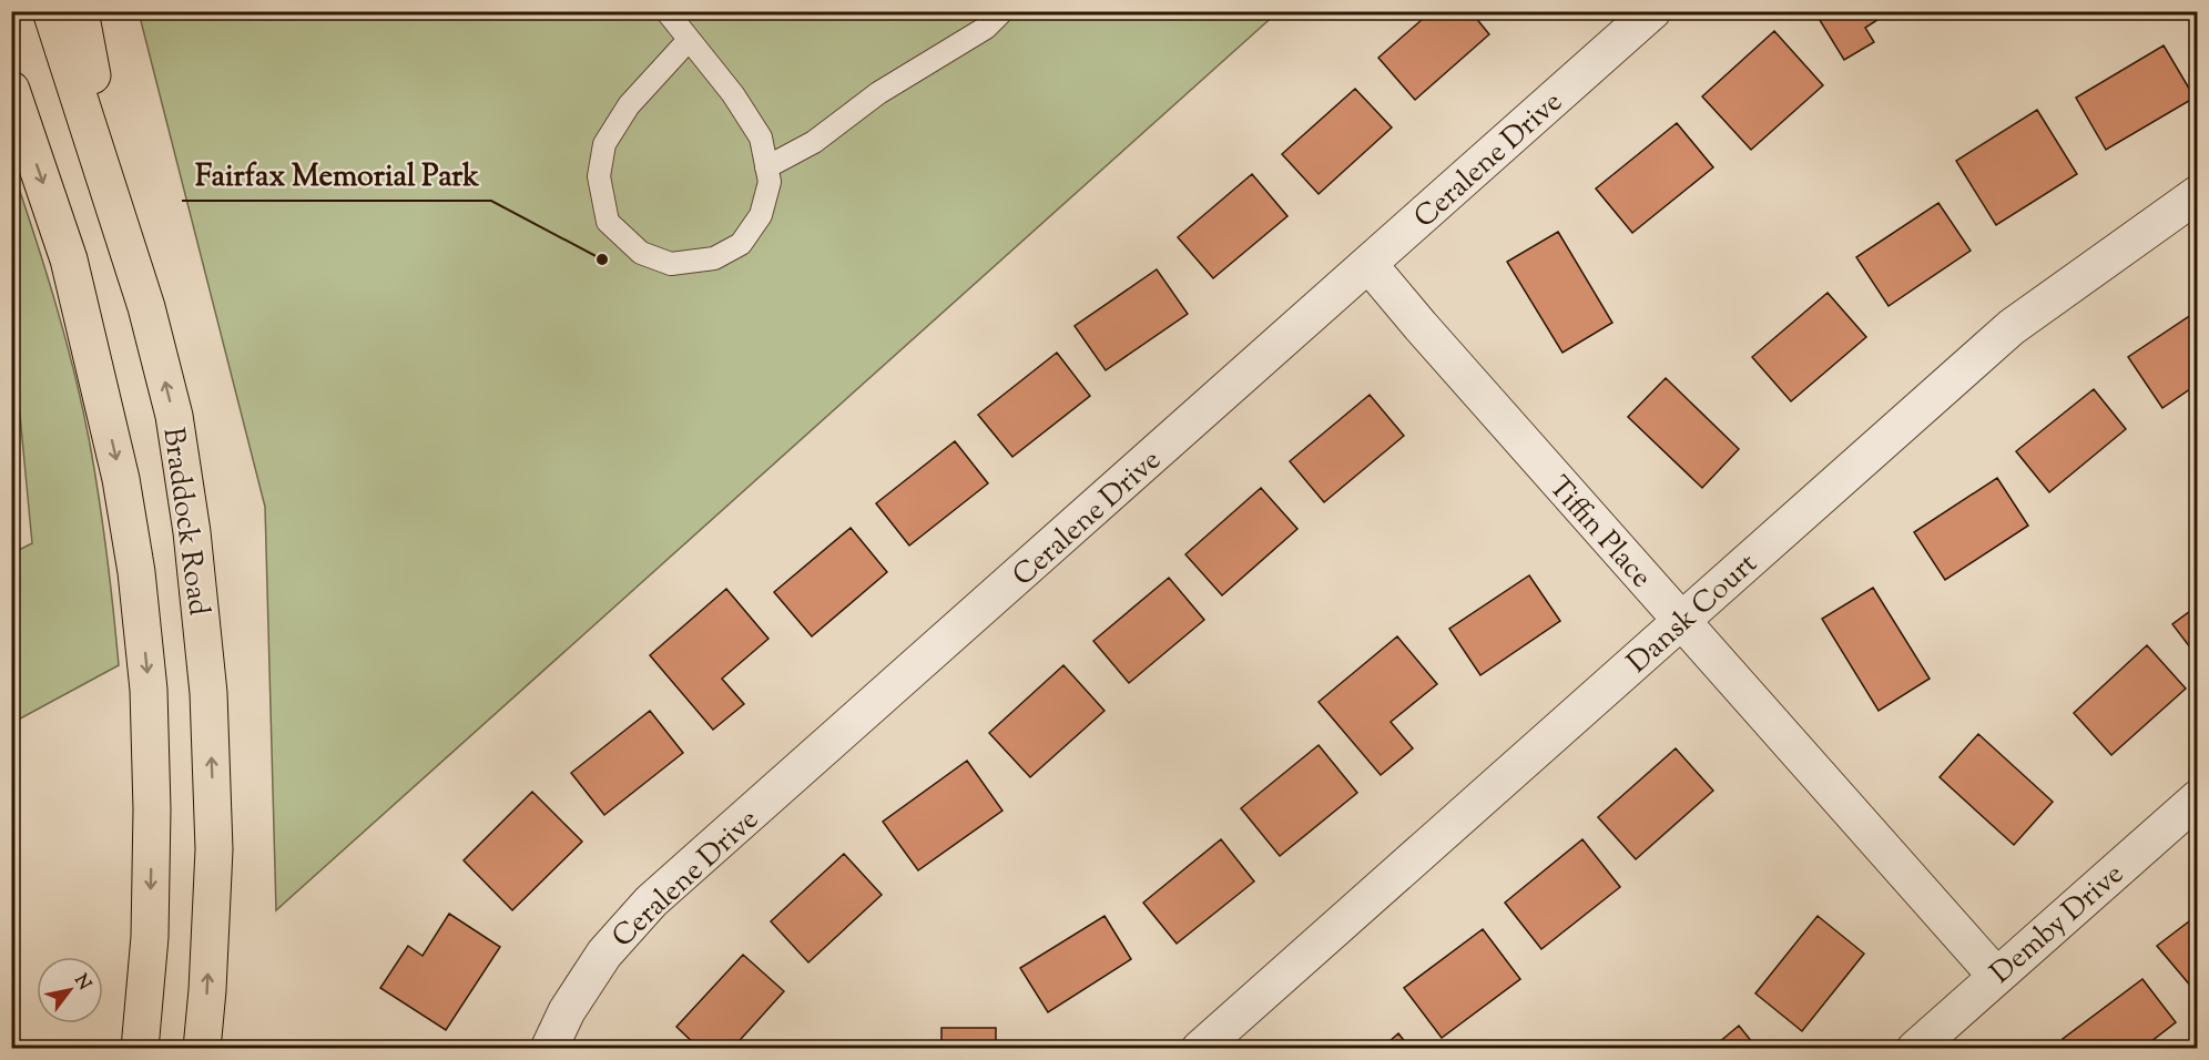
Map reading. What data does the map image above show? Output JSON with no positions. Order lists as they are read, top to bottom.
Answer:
{
  "streets": {
    "main road": ["Braddock Road"],
    "street": [
      "Ceralene Drive",
      "Tiffin Place",
      "Dansk Court",
      "Demby Drive"
    ]
  },
  "crossings": [
    ["Ceralene Drive", "Tiffin Place"],
    ["Tiffin Place", "Dansk Court"],
    ["Tiffin Place", "Demby Drive"]
  ],
  "places": ["Fairfax Memorial Park"],
  "north": "top right"
}
